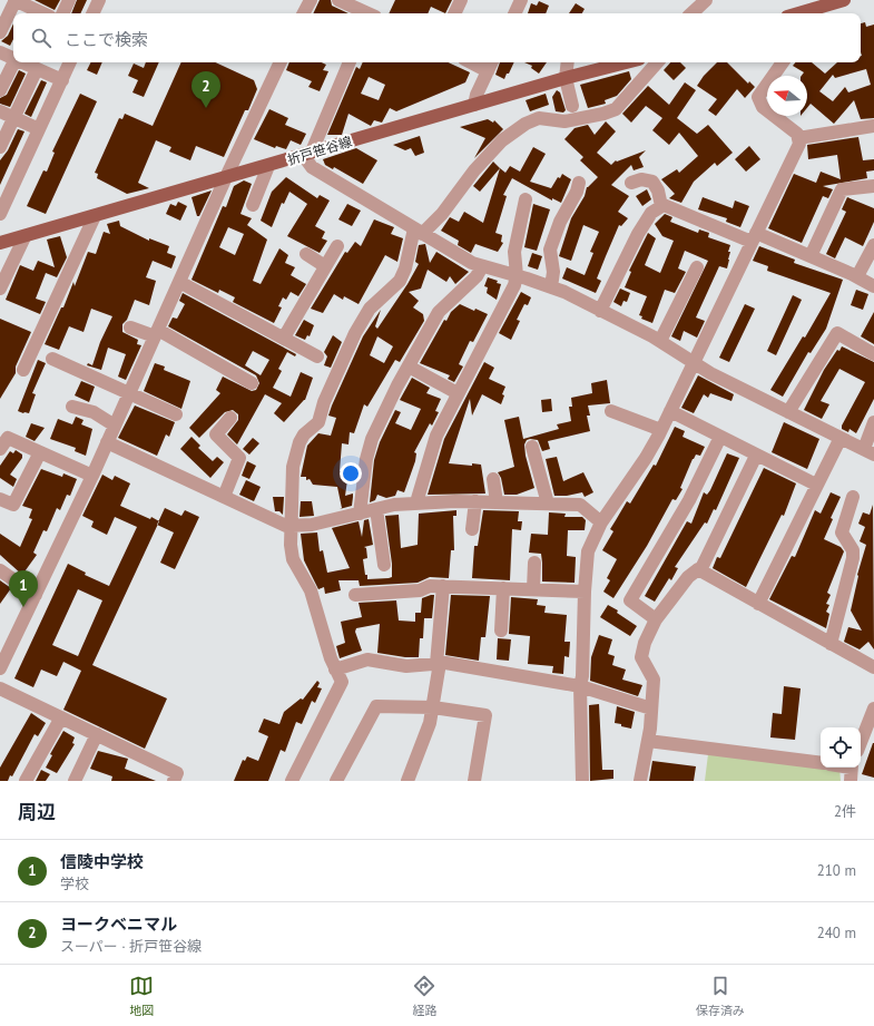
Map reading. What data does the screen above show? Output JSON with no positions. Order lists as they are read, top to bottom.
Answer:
{
  "streets": {
    "main road": ["折戸笹谷線"]
  },
  "north": "left",
  "page": {
    "search": "ここで検索",
    "pins": ["2", "1"],
    "heading": ["周辺", "2件"],
    "list": [
      {
        "mark": "1",
        "name": "信陵中学校",
        "note": "学校",
        "value": "210 m"
      },
      {
        "mark": "2",
        "name": "ヨークベニマル",
        "note": "スーパー · 折戸笹谷線",
        "value": "240 m"
      }
    ],
    "nav": ["地図", "経路", "保存済み"]
  }
}
